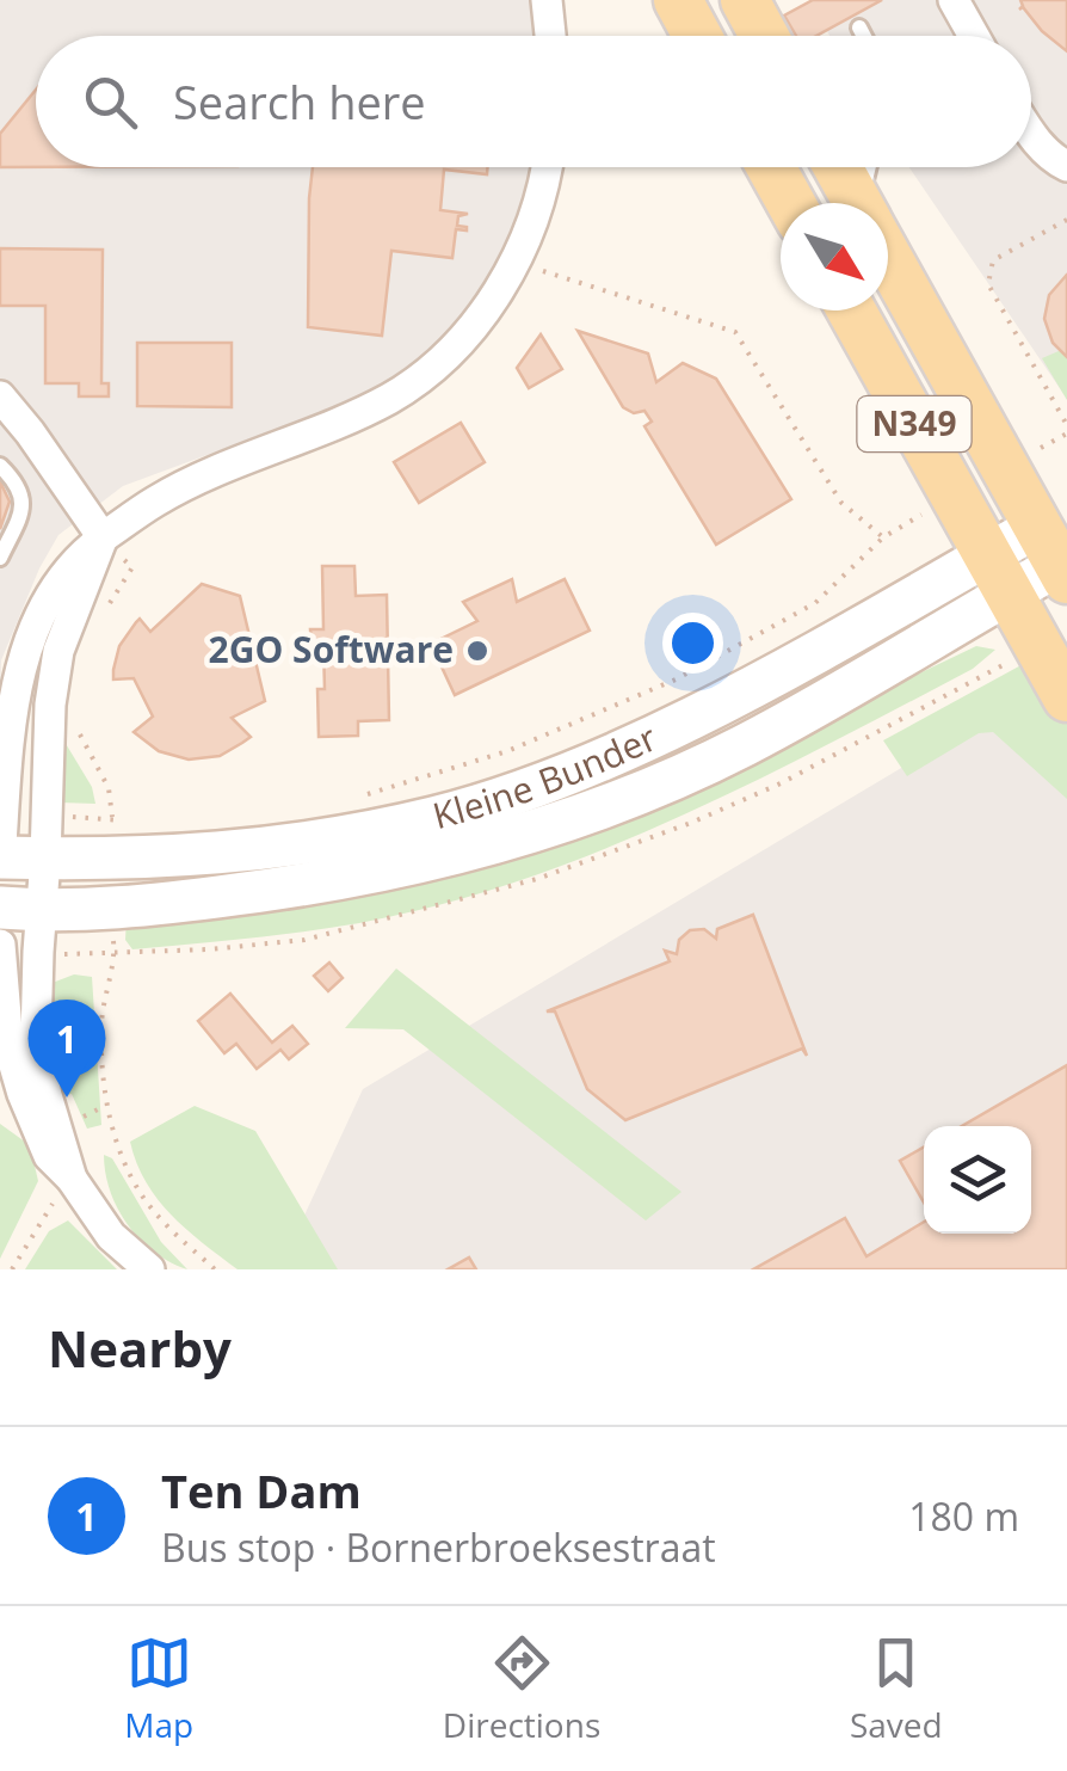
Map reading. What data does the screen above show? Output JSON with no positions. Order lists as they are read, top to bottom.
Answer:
{
  "streets": {
    "main road": ["N349", "Kleine Bunder"]
  },
  "crossings": [
    ["N349", "Kleine Bunder"]
  ],
  "places": ["2GO Software"],
  "north": "bottom right",
  "page": {
    "search": "Search here",
    "pins": "1",
    "heading": "Nearby",
    "list": [
      {
        "mark": "1",
        "name": "Ten Dam",
        "note": "Bus stop · Bornerbroeksestraat",
        "value": "180 m"
      }
    ],
    "nav": ["Map", "Directions", "Saved"]
  }
}
